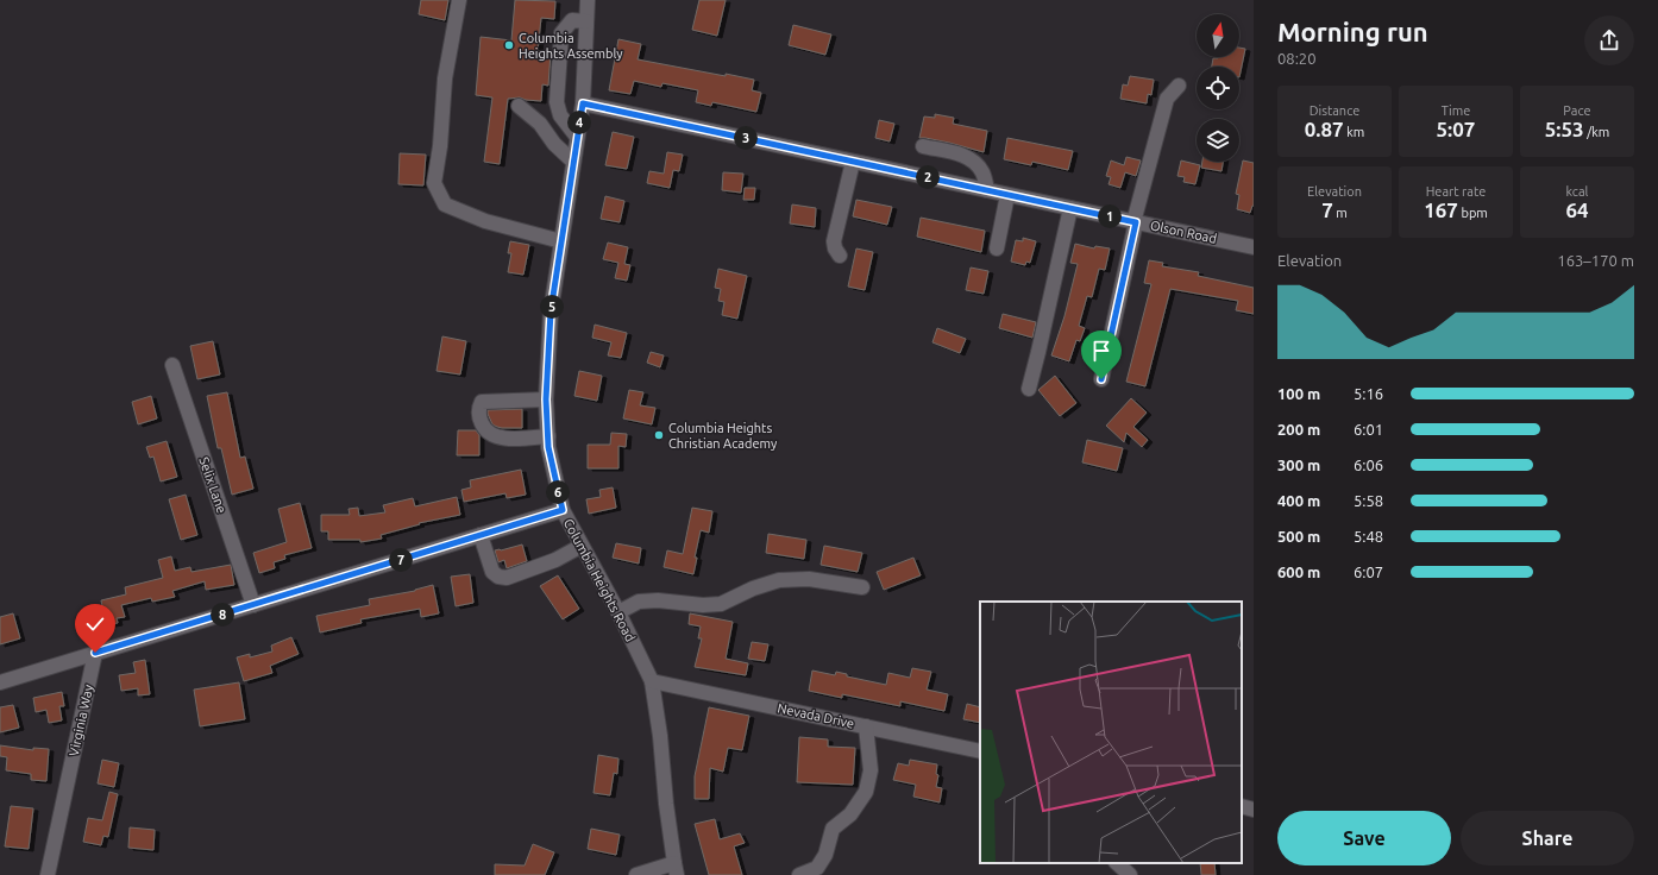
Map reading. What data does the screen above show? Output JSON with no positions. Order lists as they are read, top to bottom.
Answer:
{
  "streets": {
    "street": [
      "Olson Road",
      "Selix Lane",
      "Columbia Heights Road",
      "Nevada Drive",
      "Virginia Way"
    ]
  },
  "crossings": [
    ["Olson Road", "Columbia Heights Road"],
    ["Columbia Heights Road", "Nevada Drive"]
  ],
  "places": ["Columbia Heights Assembly", "Columbia Heights Christian Academy"],
  "north": "top",
  "page": {
    "heading": ["Morning run", "08:20"],
    "stats": [
      ["Distance", "0.87 km"],
      ["Time", "5:07"],
      ["Pace", "5:53 /km"],
      ["Elevation", "7 m"],
      ["Heart rate", "167 bpm"],
      ["kcal", "64"]
    ],
    "pins": [
      "4",
      "3",
      "2",
      "1",
      "5",
      "6",
      "7",
      "8"
    ],
    "chart": ["Elevation", "163–170 m"],
    "list": [
      {
        "name": "100 m",
        "note": "5:16"
      },
      {
        "name": "200 m",
        "note": "6:01"
      },
      {
        "name": "300 m",
        "note": "6:06"
      },
      {
        "name": "400 m",
        "note": "5:58"
      },
      {
        "name": "500 m",
        "note": "5:48"
      },
      {
        "name": "600 m",
        "note": "6:07"
      }
    ],
    "buttons": ["Save", "Share"]
  }
}
